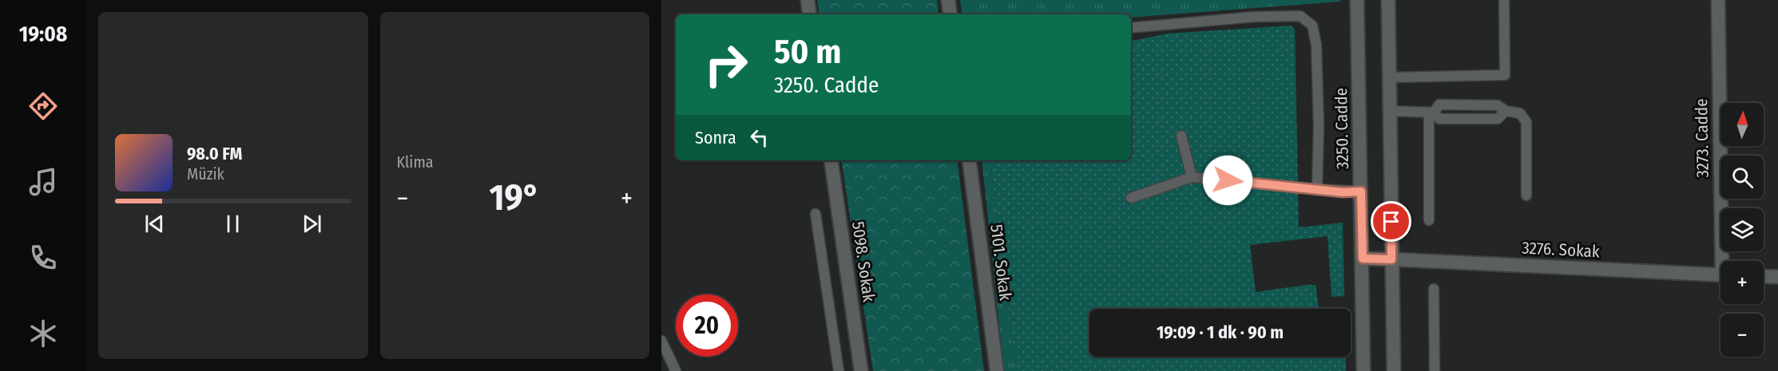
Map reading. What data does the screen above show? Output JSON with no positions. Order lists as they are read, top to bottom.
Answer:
{
  "streets": {
    "street": [
      "3250. Cadde",
      "3273. Cadde",
      "3276. Sokak",
      "5098. Sokak",
      "5101. Sokak"
    ]
  },
  "crossings": [
    ["3250. Cadde", "3276. Sokak"]
  ],
  "north": "top",
  "page": {
    "tabs": "19:08",
    "tile": "Klima",
    "turn": ["50 m", "3250. Cadde"],
    "map_buttons": ["+", "−"],
    "then": "Sonra",
    "song": ["98.0 FM", "Müzik"],
    "heat": ["−", "19°", "+"],
    "limit": "20",
    "trip": "19:09 · 1 dk · 90 m"
  }
}
